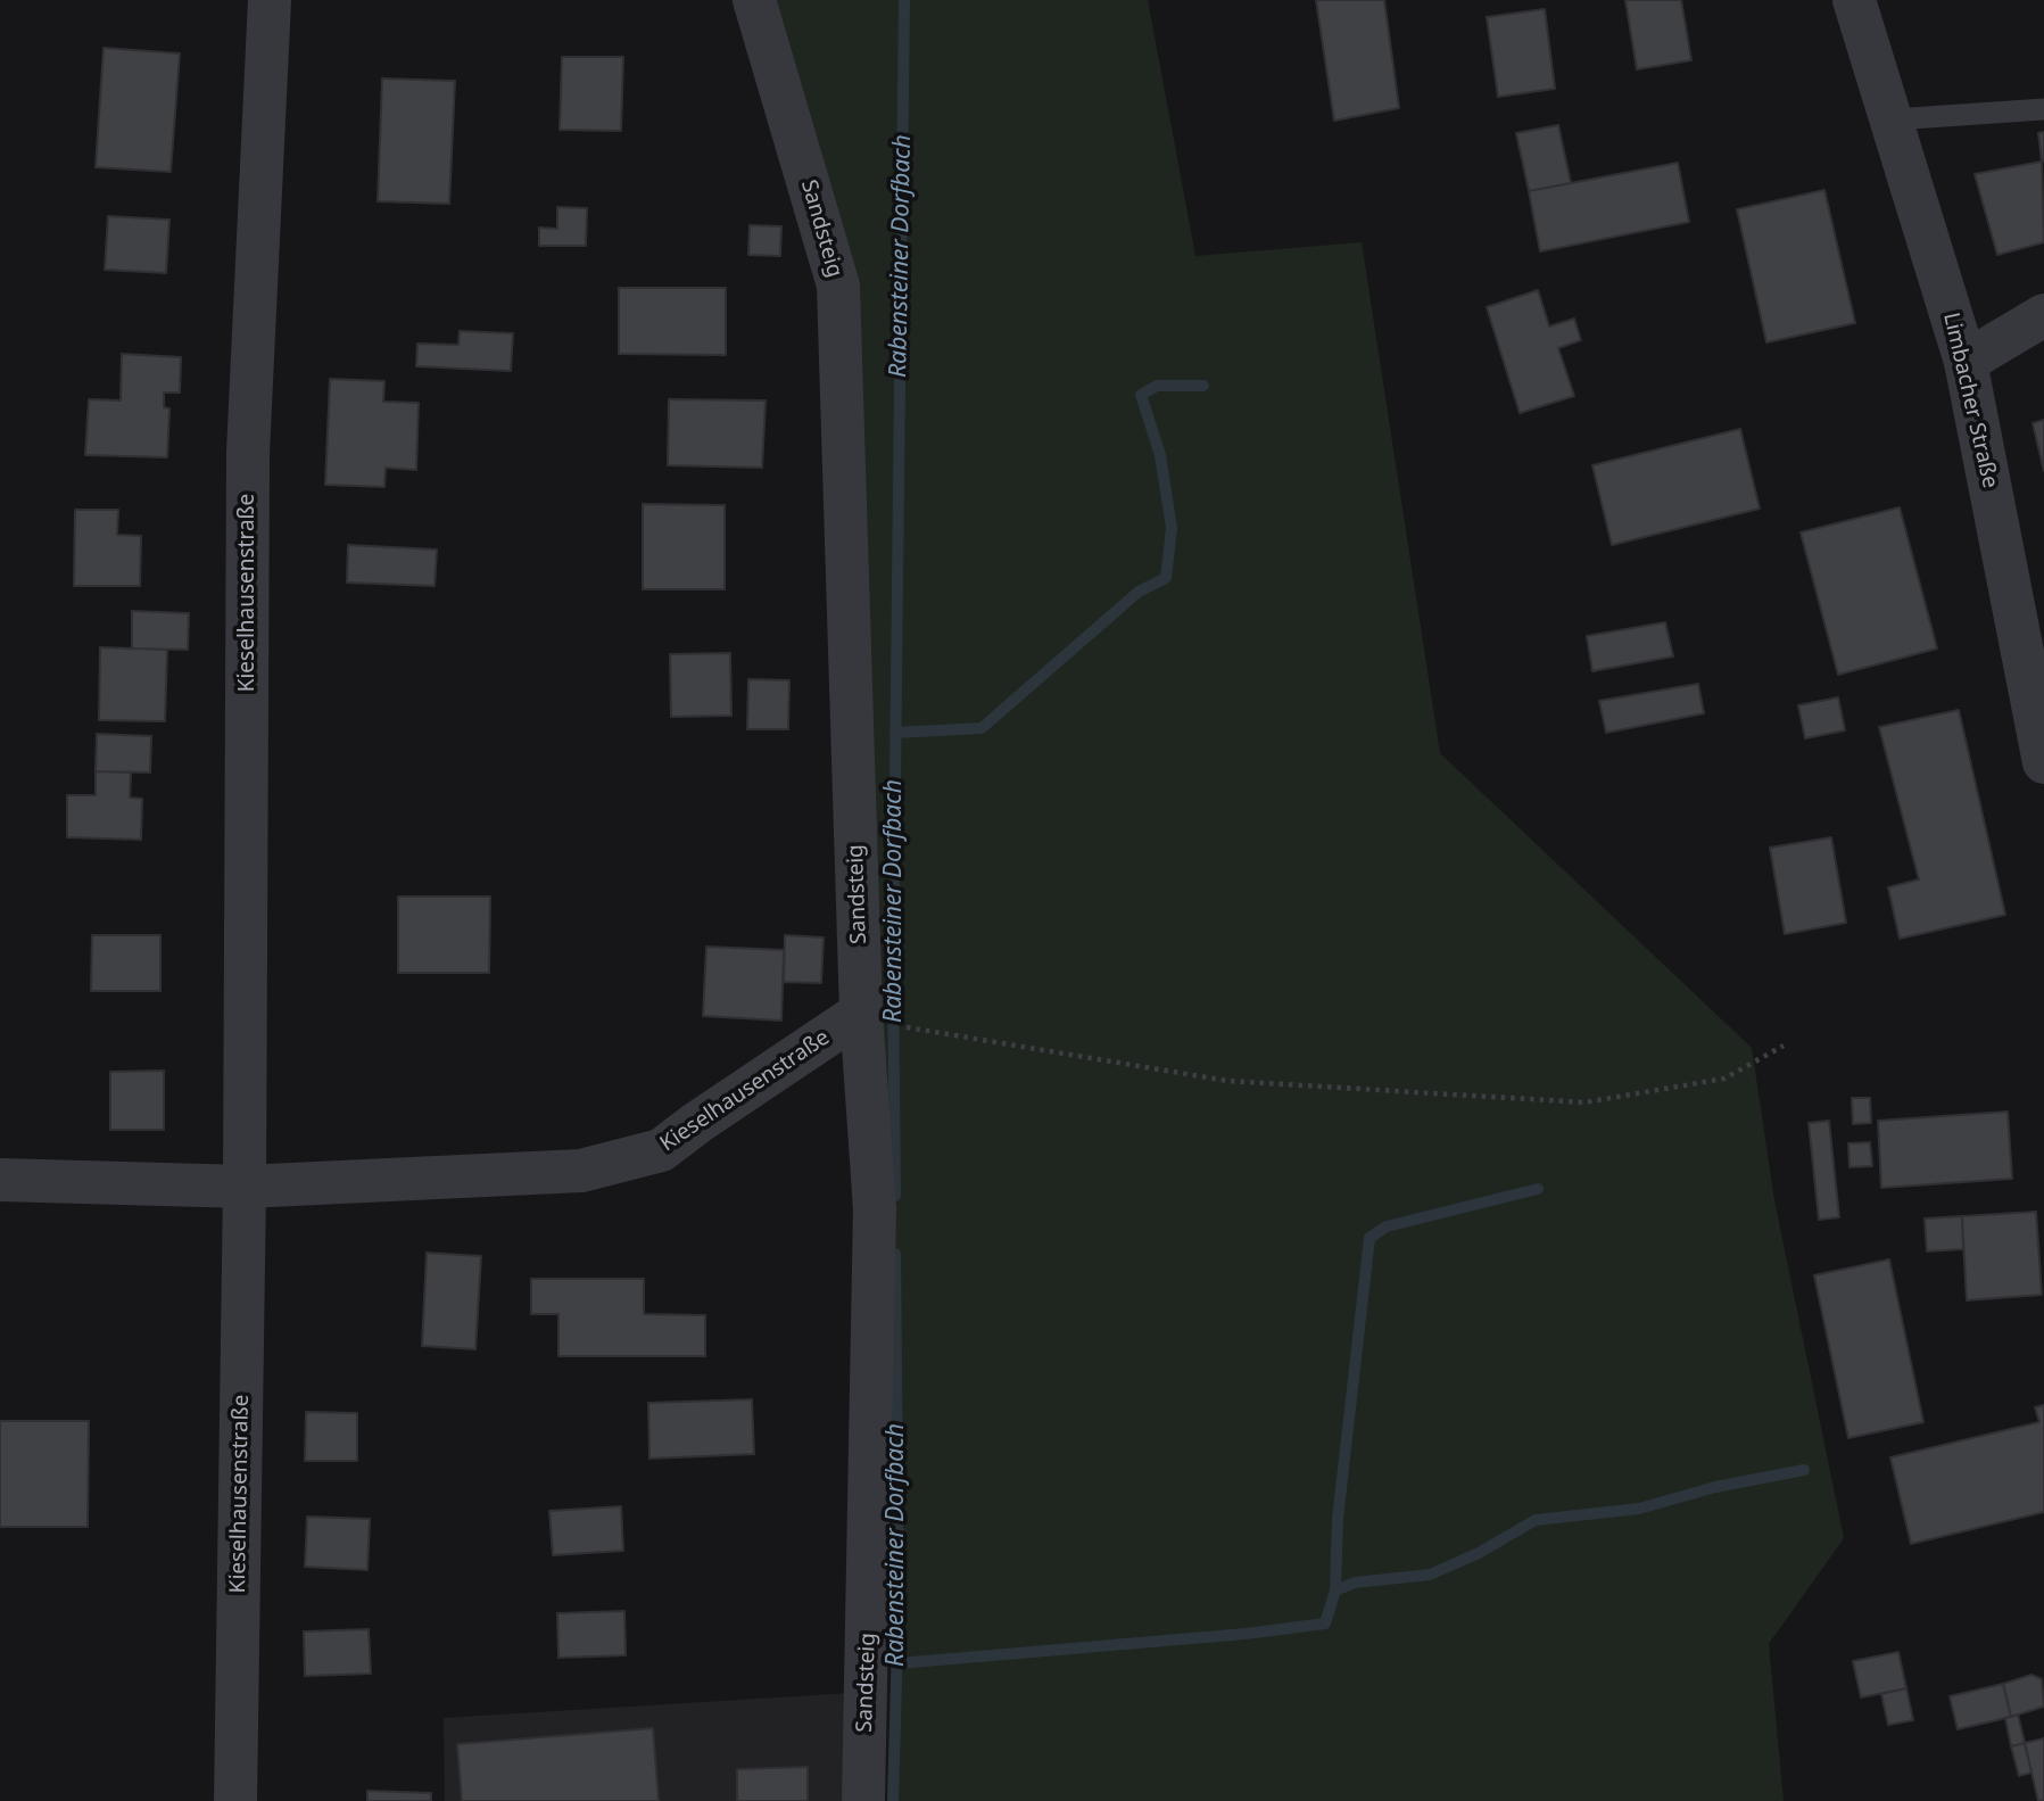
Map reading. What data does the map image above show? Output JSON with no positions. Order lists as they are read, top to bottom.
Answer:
{
  "streets": {
    "street": ["Sandsteig", "Limbacher Straße", "Kieselhausenstraße"]
  },
  "crossings": [
    ["Sandsteig", "Kieselhausenstraße"]
  ],
  "water": ["Rabensteiner Dorfbach"]
}
